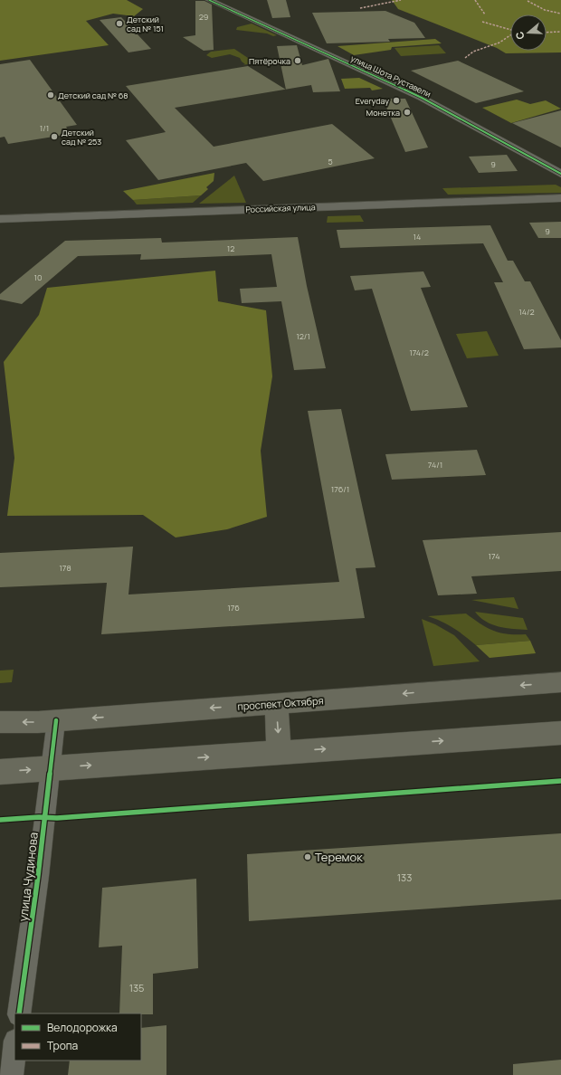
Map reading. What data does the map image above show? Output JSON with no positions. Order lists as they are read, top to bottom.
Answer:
{
  "streets": {
    "main road": ["проспект Октября"],
    "street": ["улица Шота Руставели", "Российская улица", "улица Чудинова"]
  },
  "crossings": [
    ["проспект Октября", "улица Чудинова"]
  ],
  "places": [
    "Детский сад № 151",
    "Пятёрочка",
    "Детский сад № 68",
    "Everyday",
    "Монетка",
    "Детский сад № 253",
    "Теремок"
  ],
  "house_numbers": [
    "29",
    "1/1",
    "5",
    "9",
    "9",
    "14",
    "12",
    "10",
    "14/2",
    "12/1",
    "174/2",
    "74/1",
    "176/1",
    "174",
    "178",
    "176",
    "133",
    "135"
  ],
  "legend": ["Велодорожка", "Тропа"],
  "north": "left"
}
